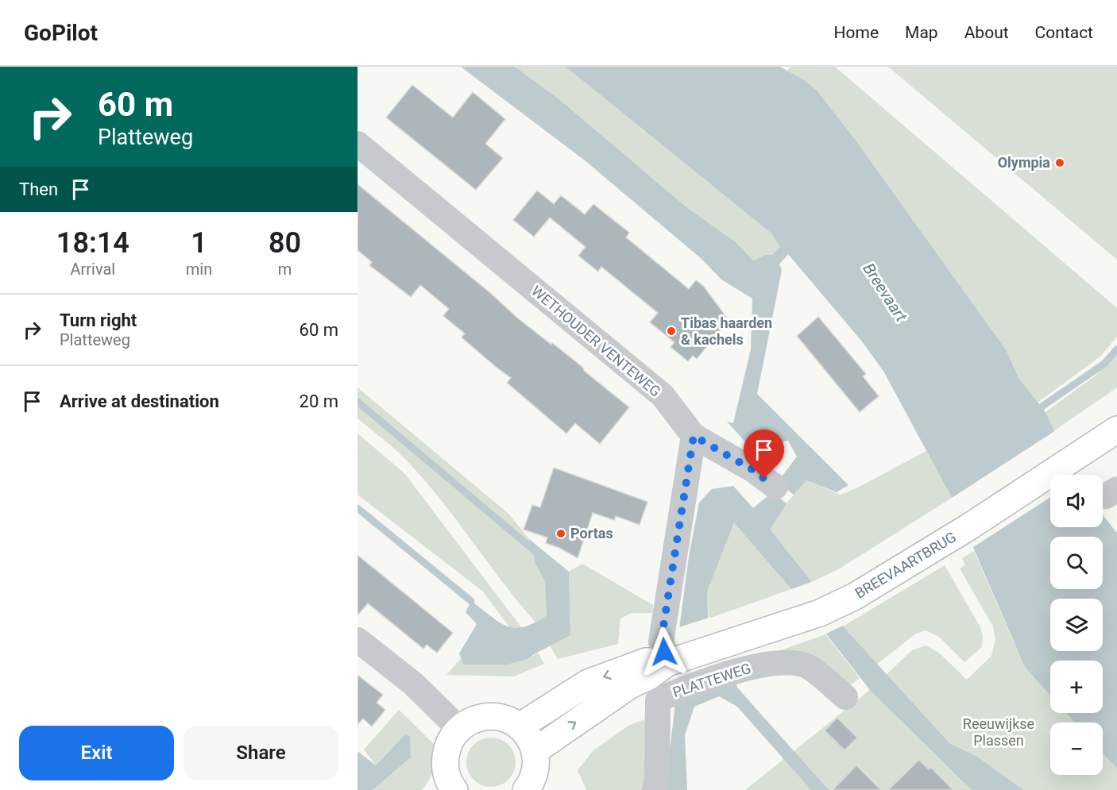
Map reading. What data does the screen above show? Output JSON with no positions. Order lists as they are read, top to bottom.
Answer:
{
  "streets": {
    "main road": ["BREEVAARTBRUG"],
    "street": ["WETHOUDER VENTEWEG", "PLATTEWEG"]
  },
  "water": ["Breevaart"],
  "parks": ["Reeuwijkse Plassen"],
  "places": ["Olympia", "Tibas haarden & kachels", "Portas"],
  "page": {
    "header": "GoPilot",
    "nav": [
      "Home",
      "Map",
      "About",
      "Contact"
    ],
    "turn": ["60 m", "Platteweg"],
    "then": "Then",
    "eta": [
      "18:14",
      "Arrival",
      "1",
      "min",
      "80",
      "m"
    ],
    "list": [
      {
        "name": "Turn right",
        "note": "Platteweg",
        "value": "60 m"
      },
      {
        "name": "Arrive at destination",
        "value": "20 m"
      }
    ],
    "map_buttons": ["+", "−"],
    "buttons": ["Exit", "Share"]
  }
}
